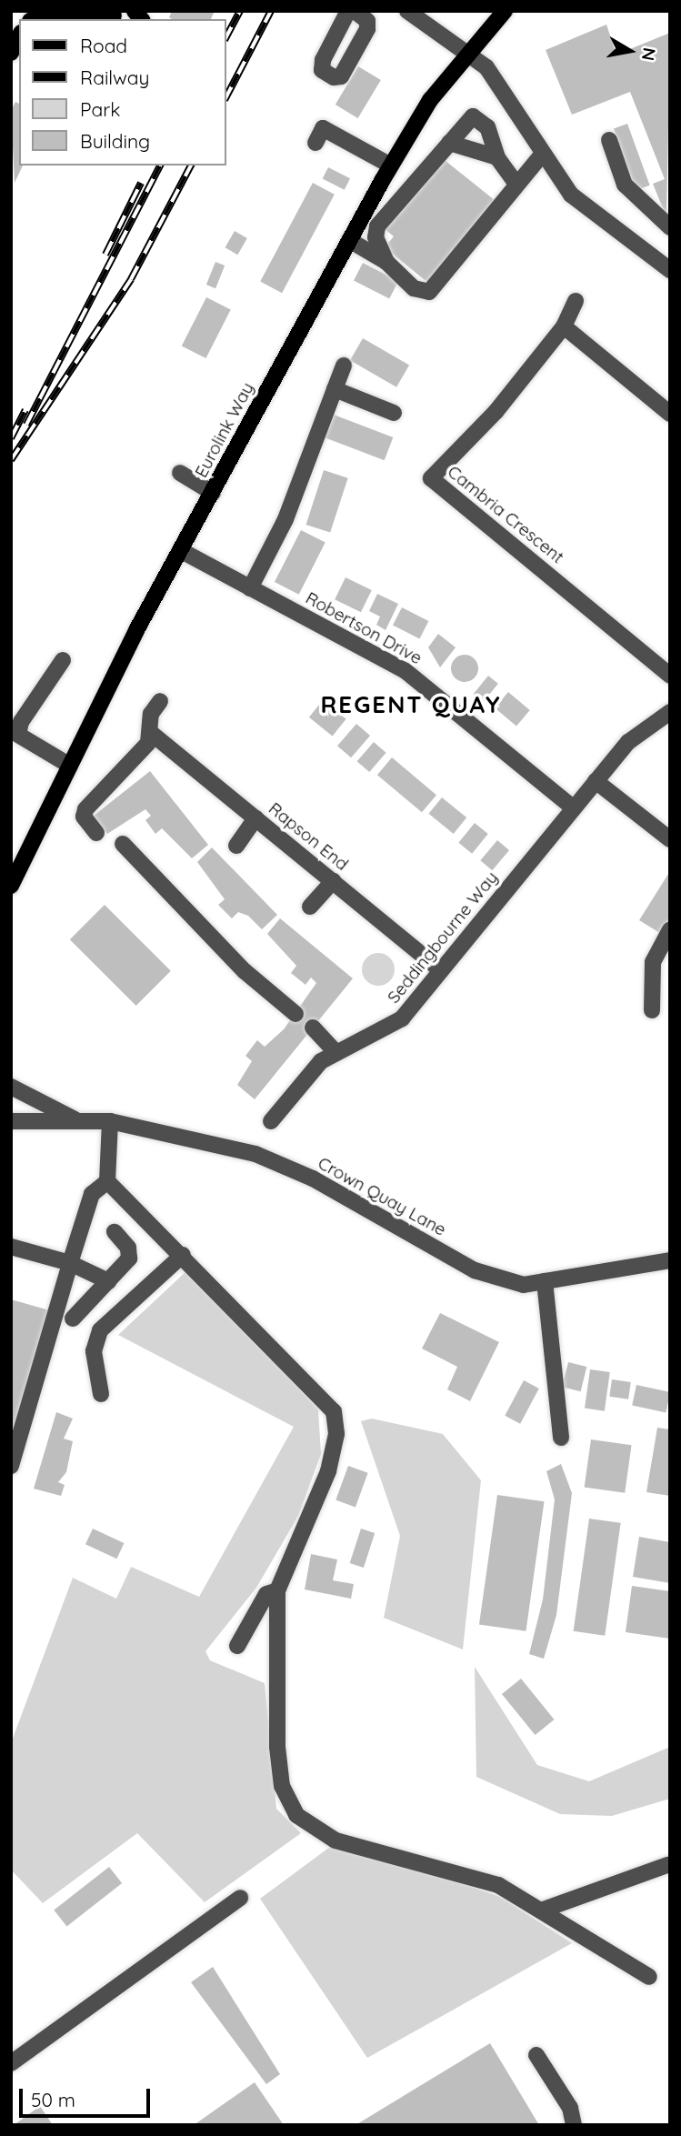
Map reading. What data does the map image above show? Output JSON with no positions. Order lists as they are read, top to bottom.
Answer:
{
  "streets": {
    "main road": ["Eurolink Way"],
    "street": [
      "Cambria Crescent",
      "Robertson Drive",
      "Rapson End",
      "Seddingbourne Way",
      "Crown Quay Lane"
    ]
  },
  "crossings": [
    ["Eurolink Way", "Robertson Drive"],
    ["Robertson Drive", "Seddingbourne Way"],
    ["Rapson End", "Seddingbourne Way"]
  ],
  "districts": ["REGENT QUAY"],
  "legend": [
    "Road",
    "Railway",
    "Park",
    "Building"
  ],
  "scale_bar": "50 m",
  "north": "right"
}
